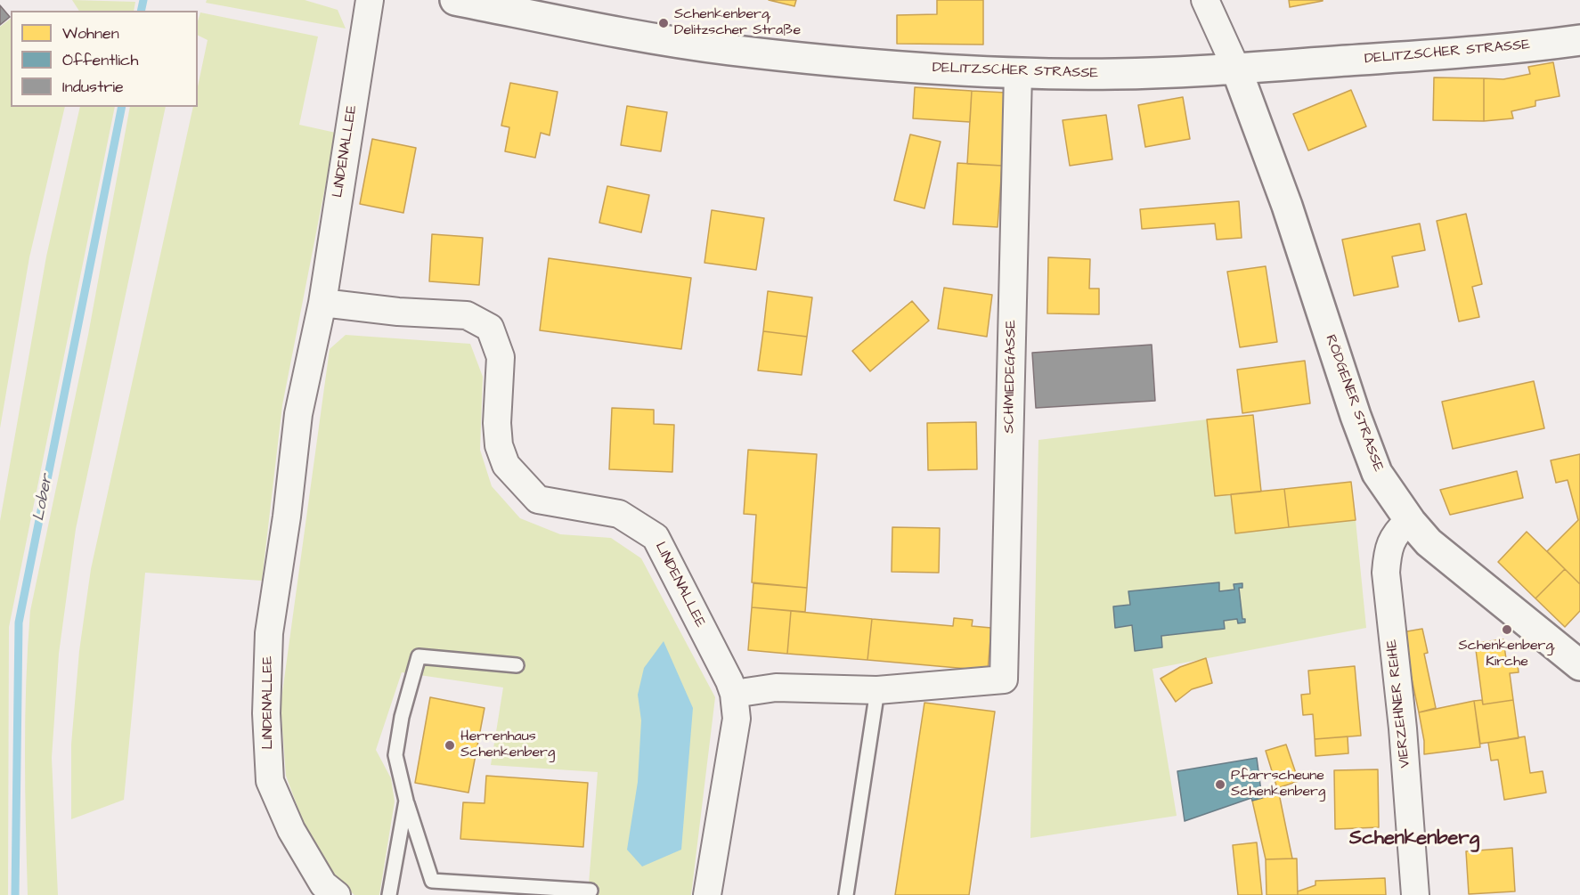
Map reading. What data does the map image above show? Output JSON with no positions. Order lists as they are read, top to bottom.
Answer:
{
  "streets": {
    "street": [
      "DELITZSCHER STRASSE",
      "LINDENALLEE",
      "SCHMIEDEGASSE",
      "RÖDGENER STRASSE",
      "VIERZEHNER REIHE"
    ]
  },
  "crossings": [
    ["DELITZSCHER STRASSE", "SCHMIEDEGASSE"],
    ["DELITZSCHER STRASSE", "RÖDGENER STRASSE"],
    ["RÖDGENER STRASSE", "VIERZEHNER REIHE"]
  ],
  "districts": ["Schenkenberg"],
  "water": ["Lober"],
  "places": [
    "Schenkenberg, Delitzscher Straße",
    "Schenkenberg, Kirche",
    "Herrenhaus Schenkenberg",
    "Pfarrscheune Schenkenberg"
  ],
  "legend": ["Wohnen", "Öffentlich", "Industrie"]
}
